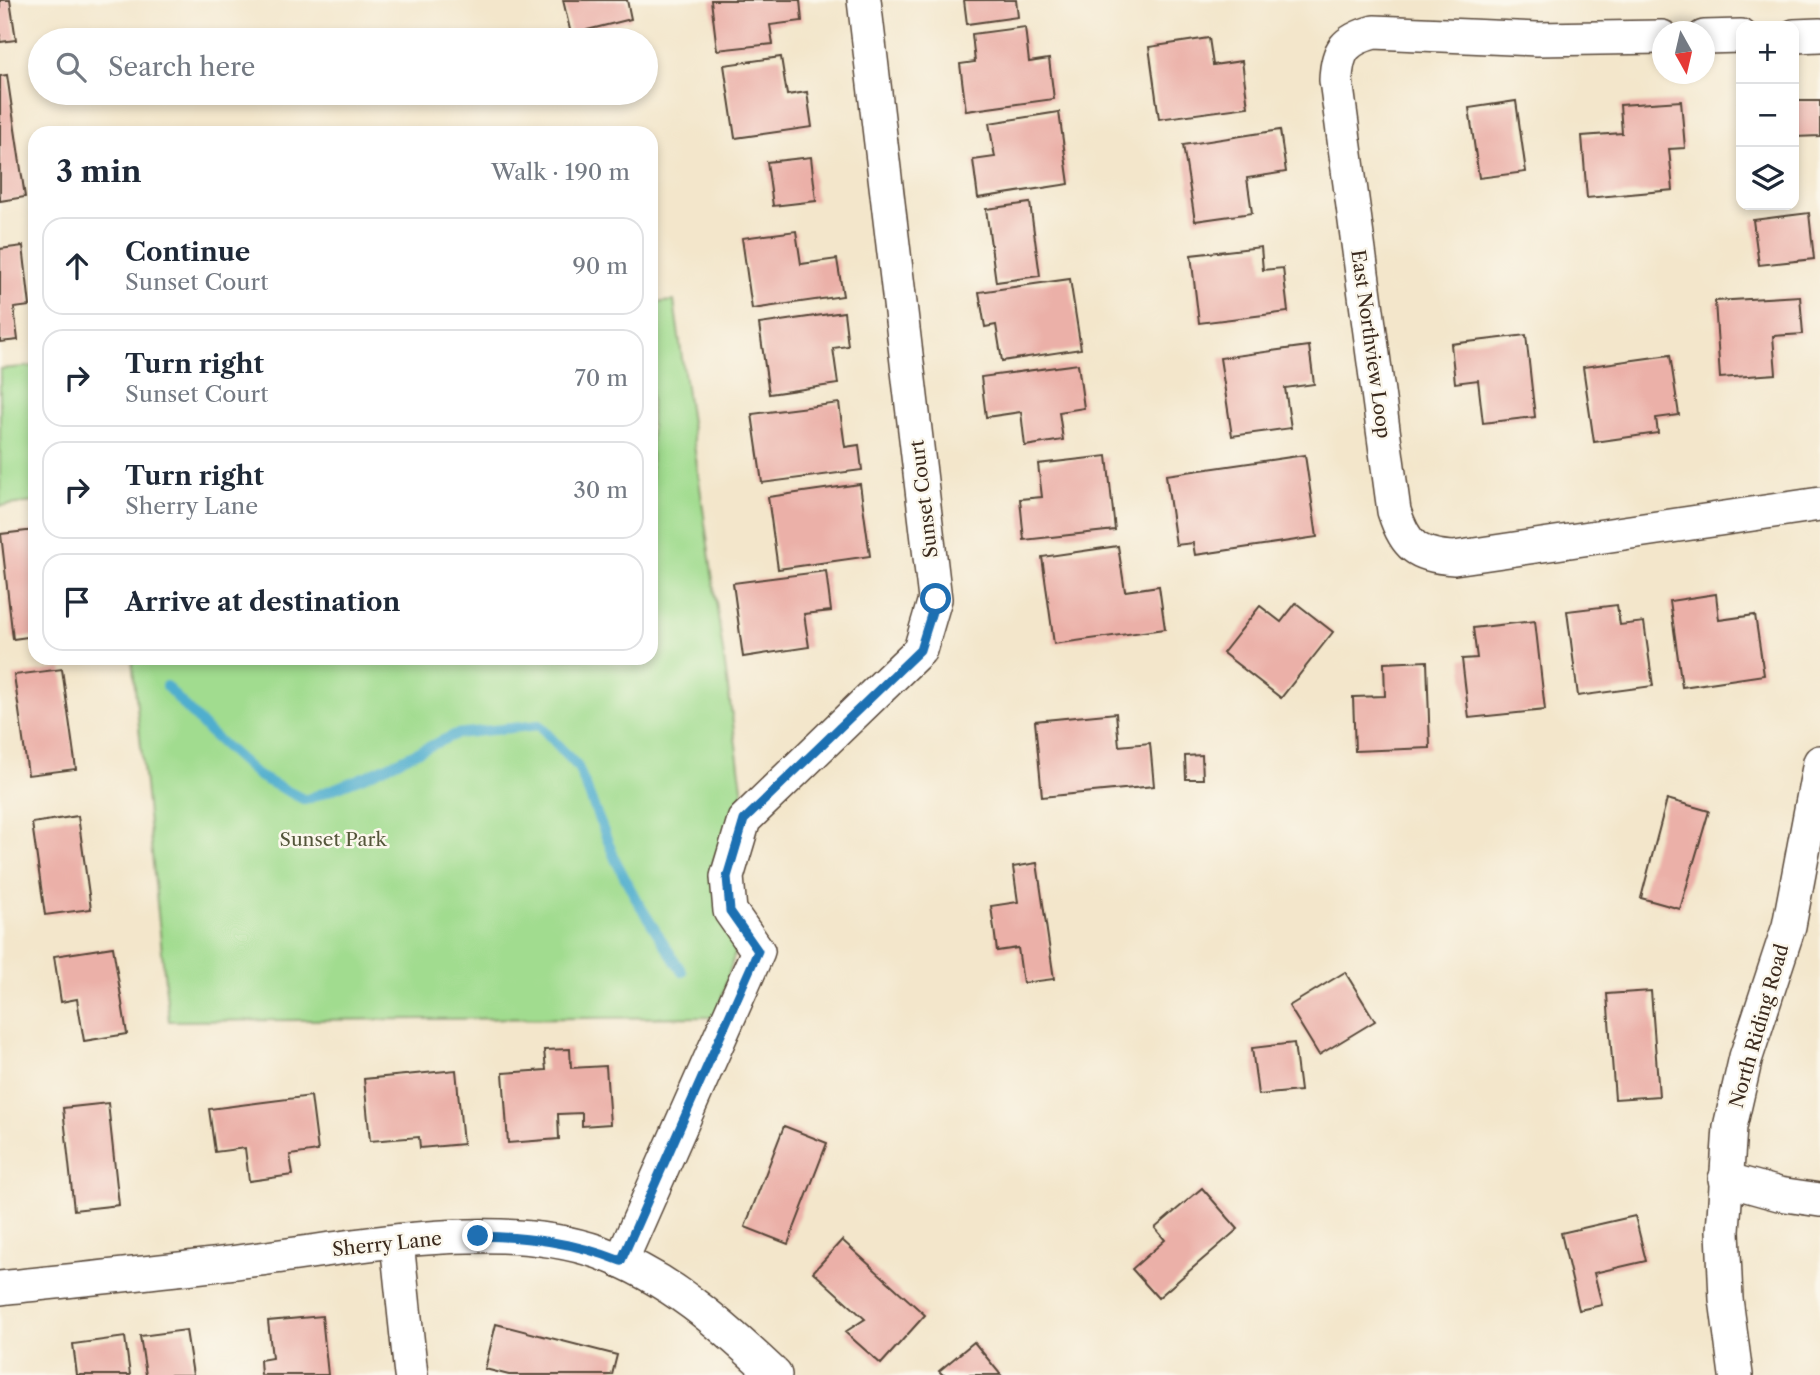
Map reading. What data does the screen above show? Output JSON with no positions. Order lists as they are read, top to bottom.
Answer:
{
  "streets": {
    "street": [
      "East Northview Loop",
      "Sunset Court",
      "North Riding Road",
      "Sherry Lane"
    ]
  },
  "crossings": [
    ["Sunset Court", "Sherry Lane"]
  ],
  "parks": ["Sunset Park"],
  "north": "bottom",
  "page": {
    "map_buttons": ["+", "−"],
    "search": "Search here",
    "heading": ["3 min", "Walk · 190 m"],
    "list": [
      ["Continue", "Sunset Court", "90 m"],
      ["Turn right", "Sunset Court", "70 m"],
      ["Turn right", "Sherry Lane", "30 m"],
      "Arrive at destination"
    ]
  }
}
